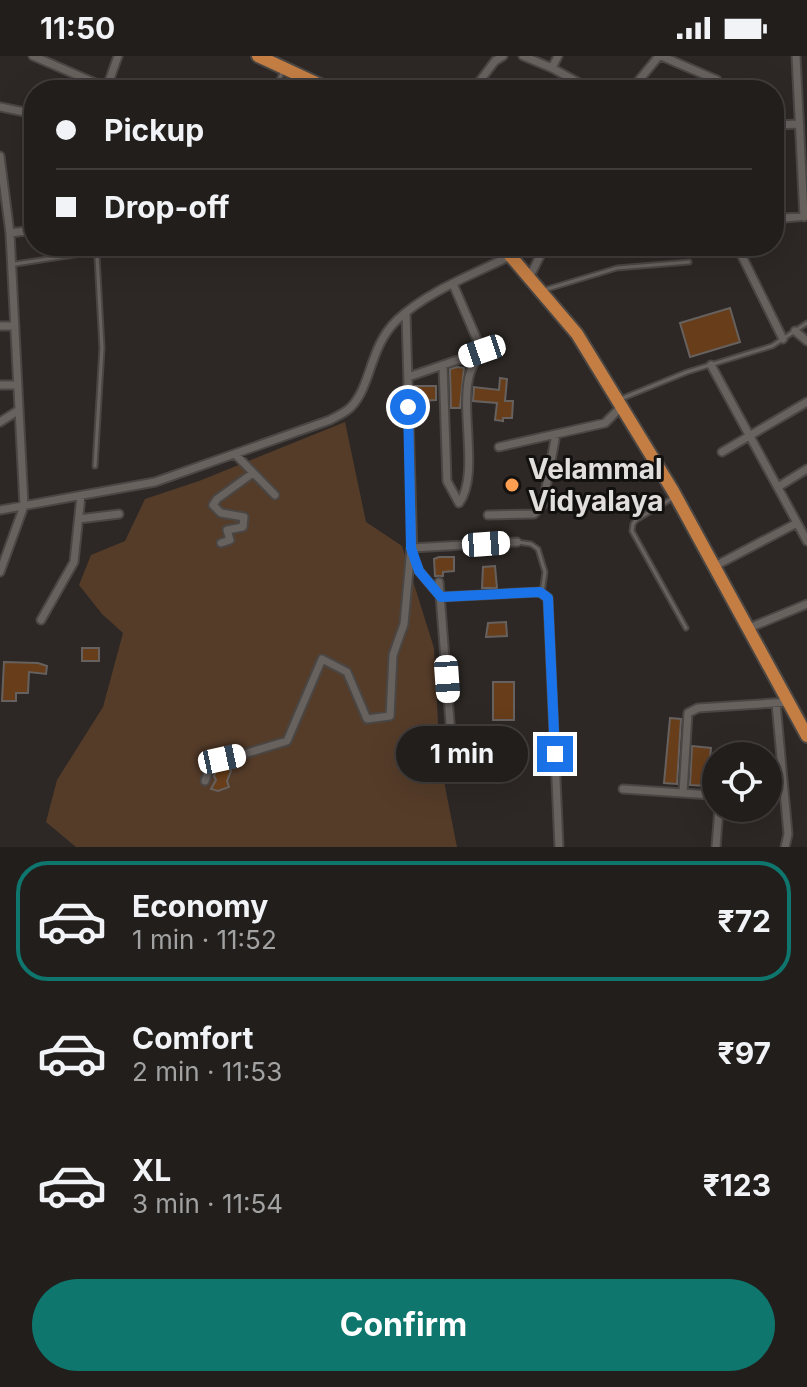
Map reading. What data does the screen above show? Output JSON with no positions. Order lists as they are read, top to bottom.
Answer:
{
  "places": ["Velammal Vidyalaya"],
  "page": {
    "status": "11:50",
    "banner": ["Pickup", "Drop-off"],
    "bubble": "1 min",
    "list": [
      {
        "name": "Economy",
        "note": "1 min · 11:52",
        "value": "₹72"
      },
      {
        "name": "Comfort",
        "note": "2 min · 11:53",
        "value": "₹97"
      },
      {
        "name": "XL",
        "note": "3 min · 11:54",
        "value": "₹123"
      }
    ],
    "buttons": "Confirm"
  }
}
